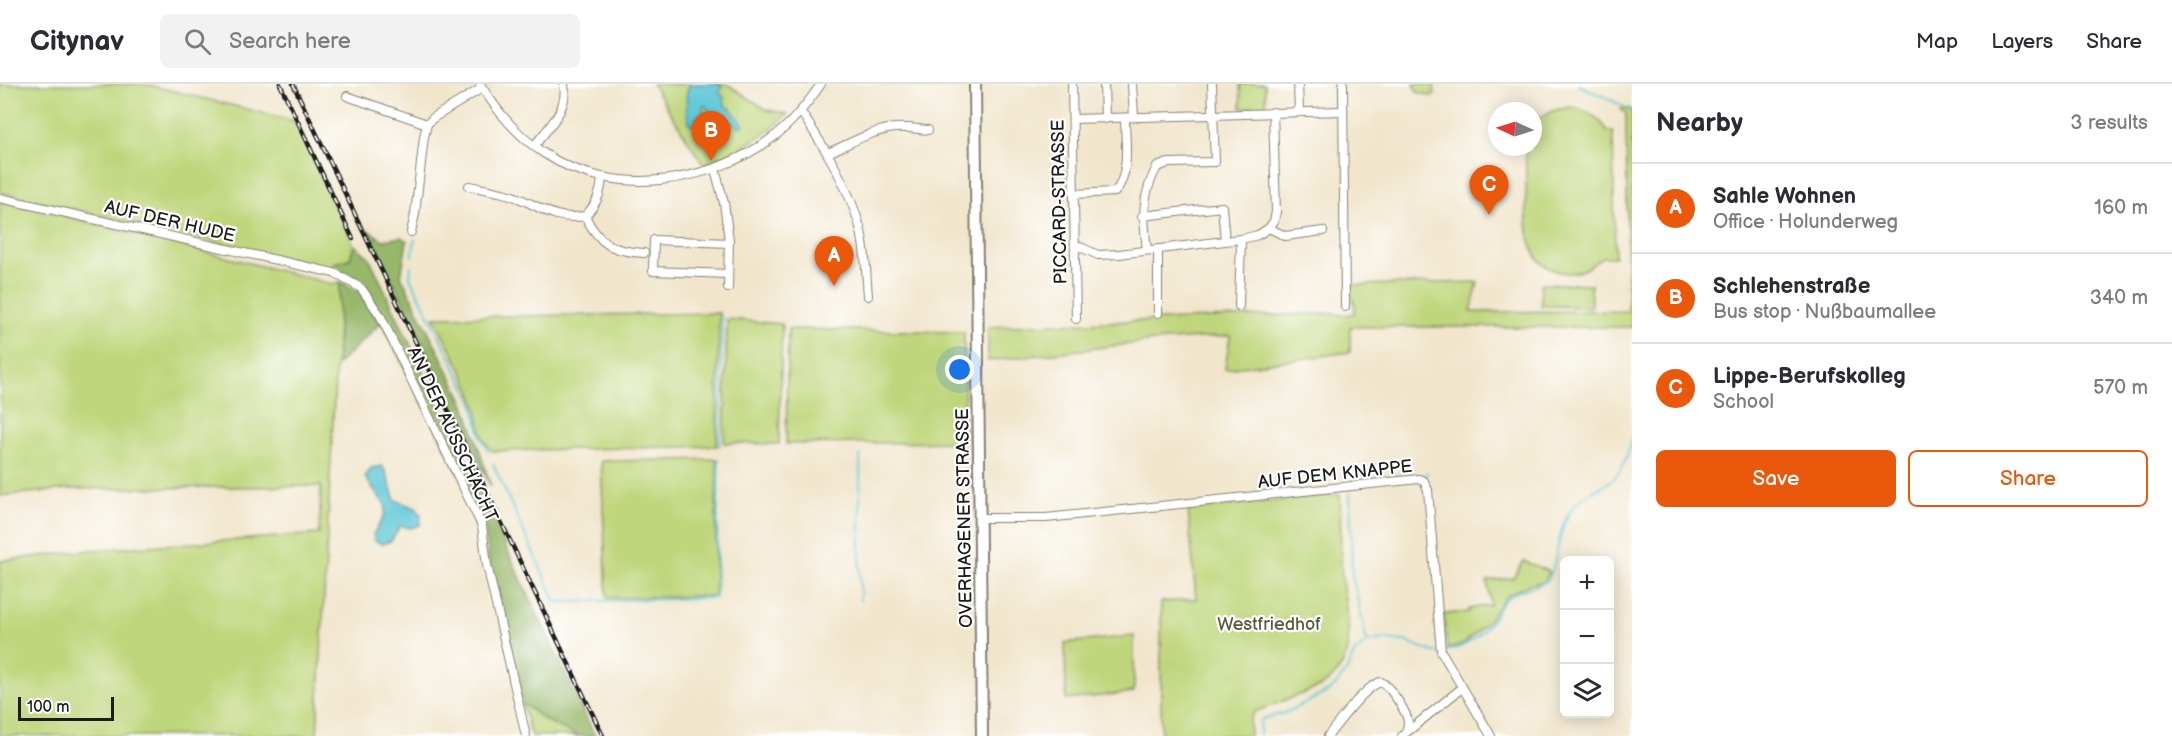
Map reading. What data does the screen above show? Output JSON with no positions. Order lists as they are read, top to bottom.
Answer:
{
  "streets": {
    "main road": ["OVERHAGENER STRASSE"],
    "street": [
      "PICCARD-STRASSE",
      "AUF DER HUDE",
      "AN DER AUSSCHACHT",
      "AUF DEM KNAPPE"
    ]
  },
  "crossings": [
    ["AUF DER HUDE", "AN DER AUSSCHACHT"],
    ["AUF DEM KNAPPE", "OVERHAGENER STRASSE"]
  ],
  "parks": ["Westfriedhof"],
  "scale_bar": "100 m",
  "north": "left",
  "page": {
    "header": "Citynav",
    "search": "Search here",
    "nav": ["Map", "Layers", "Share"],
    "heading": ["Nearby", "3 results"],
    "pins": ["B", "C", "A"],
    "list": [
      {
        "mark": "A",
        "name": "Sahle Wohnen",
        "note": "Office · Holunderweg",
        "value": "160 m"
      },
      {
        "mark": "B",
        "name": "Schlehenstraße",
        "note": "Bus stop · Nußbaumallee",
        "value": "340 m"
      },
      {
        "mark": "C",
        "name": "Lippe-Berufskolleg",
        "note": "School",
        "value": "570 m"
      }
    ],
    "buttons": ["Save", "Share"],
    "map_buttons": ["+", "−"],
    "scale": "100 m"
  }
}
